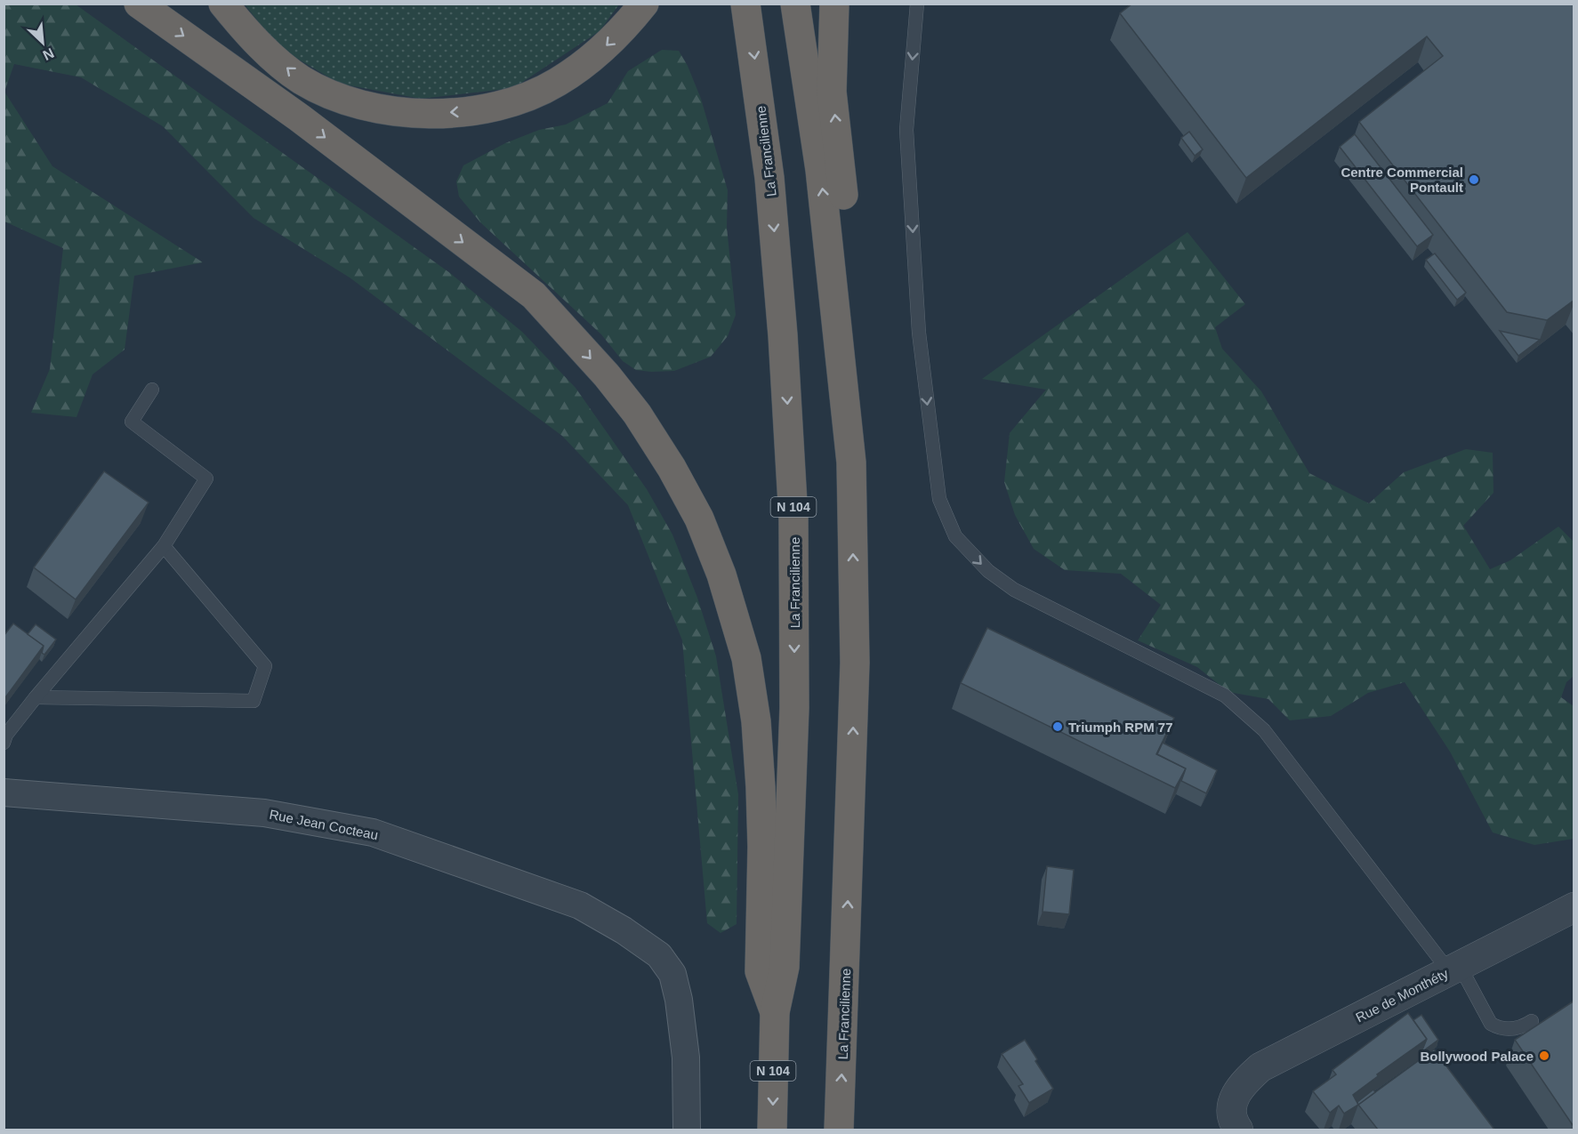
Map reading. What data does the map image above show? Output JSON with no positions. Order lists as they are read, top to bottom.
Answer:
{
  "streets": {
    "highway": ["La Francilienne", "N 104"],
    "street": ["Rue Jean Cocteau", "Rue de Monthéty"]
  },
  "places": ["Centre Commercial Pontault", "Triumph RPM 77", "Bollywood Palace"],
  "north": "bottom right"
}
